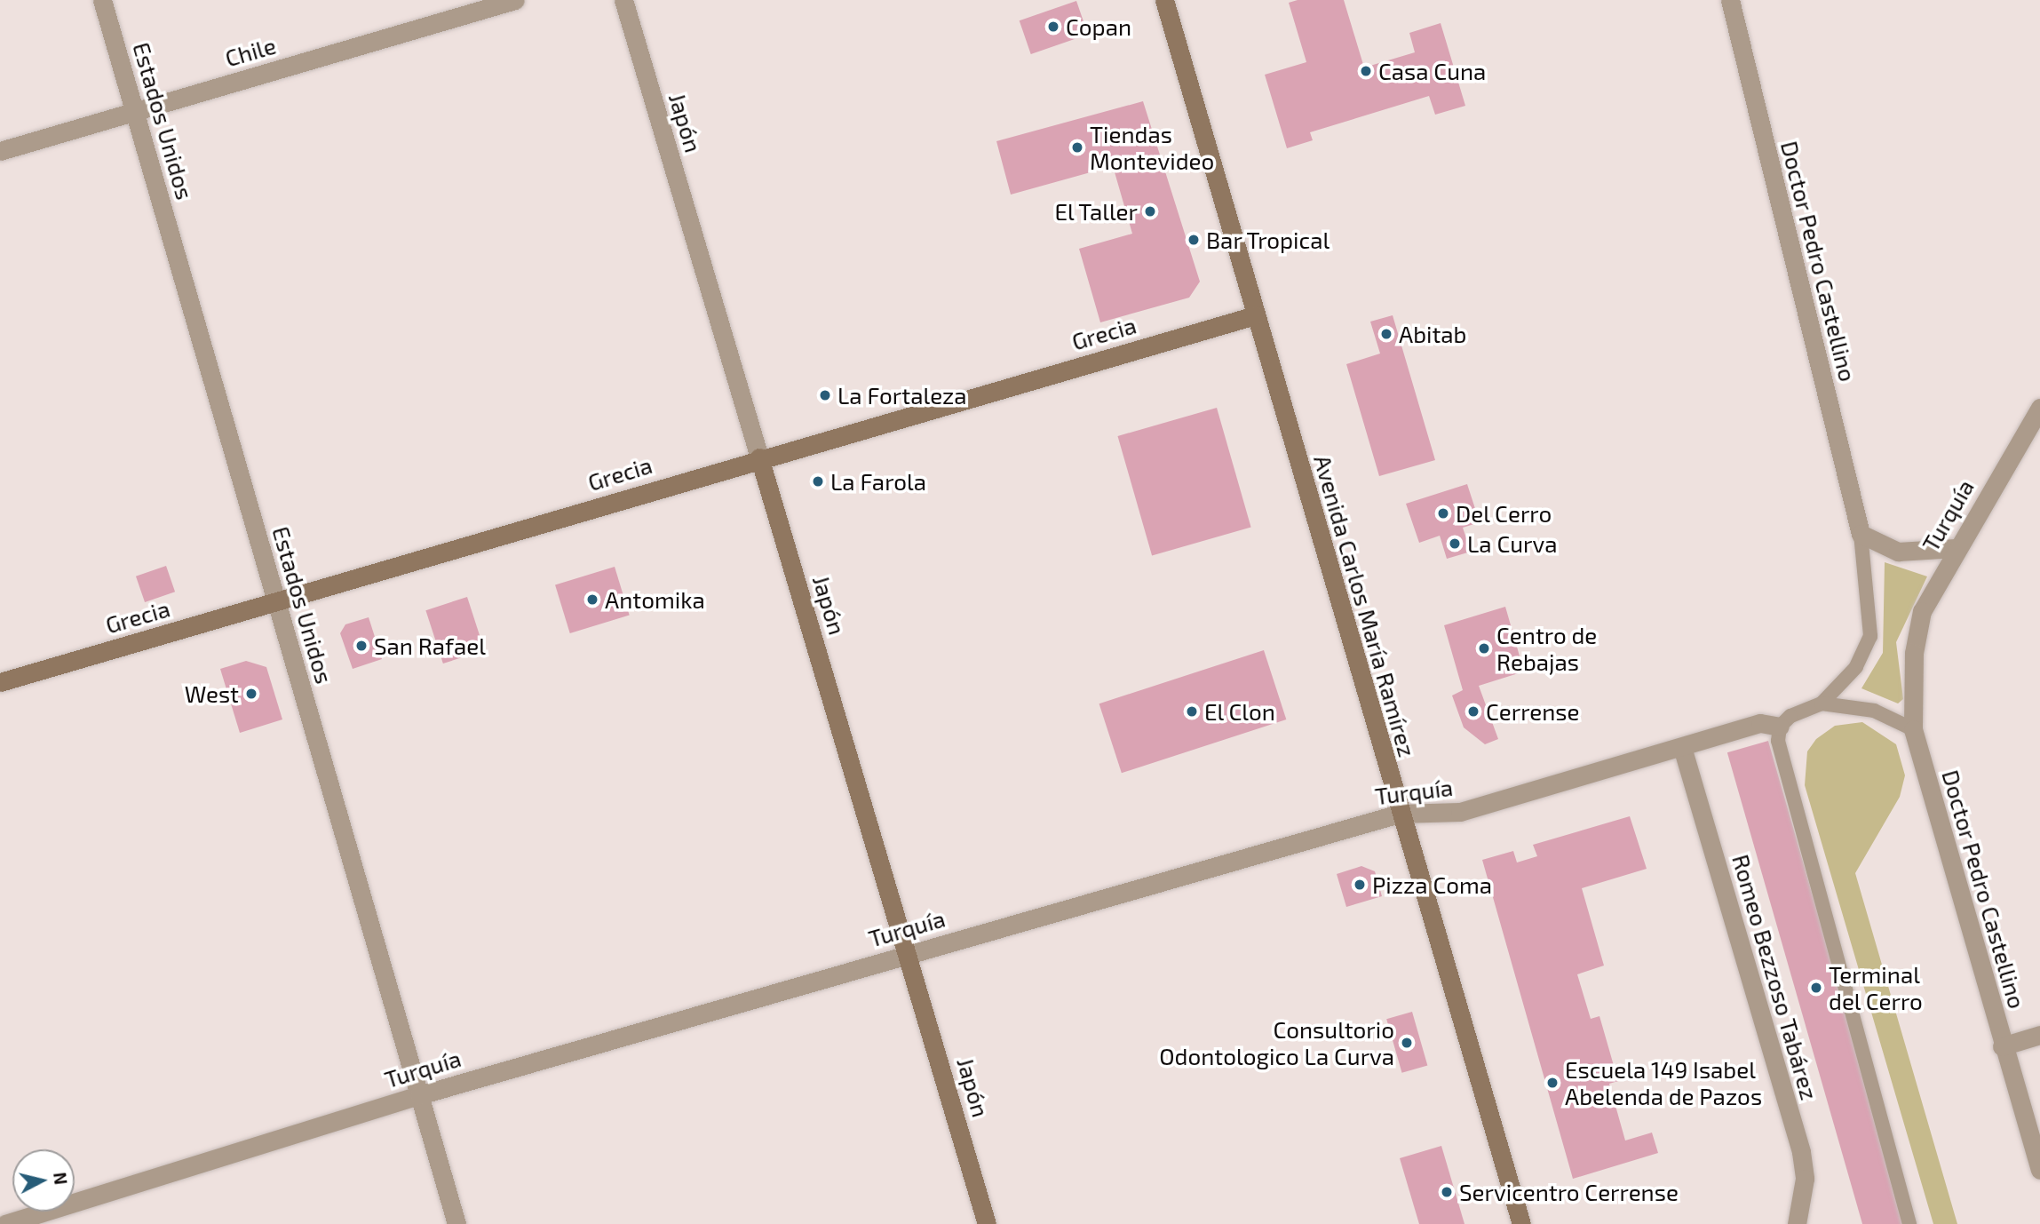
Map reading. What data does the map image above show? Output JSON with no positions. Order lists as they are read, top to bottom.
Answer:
{
  "streets": {
    "street": [
      "Chile",
      "Estados Unidos",
      "Japón",
      "Doctor Pedro Castellino",
      "Grecia",
      "Turquía",
      "Avenida Carlos María Ramírez",
      "Romeo Bezzoso Tabárez"
    ]
  },
  "crossings": [
    ["Chile", "Estados Unidos"],
    ["Estados Unidos", "Grecia"],
    ["Estados Unidos", "Turquía"],
    ["Japón", "Grecia"],
    ["Japón", "Turquía"],
    ["Doctor Pedro Castellino", "Turquía"],
    ["Grecia", "Avenida Carlos María Ramírez"],
    ["Turquía", "Avenida Carlos María Ramírez"],
    ["Turquía", "Romeo Bezzoso Tabárez"]
  ],
  "places": [
    "Copan",
    "Casa Cuna",
    "Tiendas Montevideo",
    "El Taller",
    "Bar Tropical",
    "Abitab",
    "La Fortaleza",
    "La Farola",
    "Del Cerro",
    "La Curva",
    "Antomika",
    "San Rafael",
    "Centro de Rebajas",
    "West",
    "El Clon",
    "Cerrense",
    "Pizza Coma",
    "Terminal del Cerro",
    "Consultorio Odontologico La Curva",
    "Escuela 149 Isabel Abelenda de Pazos",
    "Servicentro Cerrense"
  ],
  "north": "right"
}
